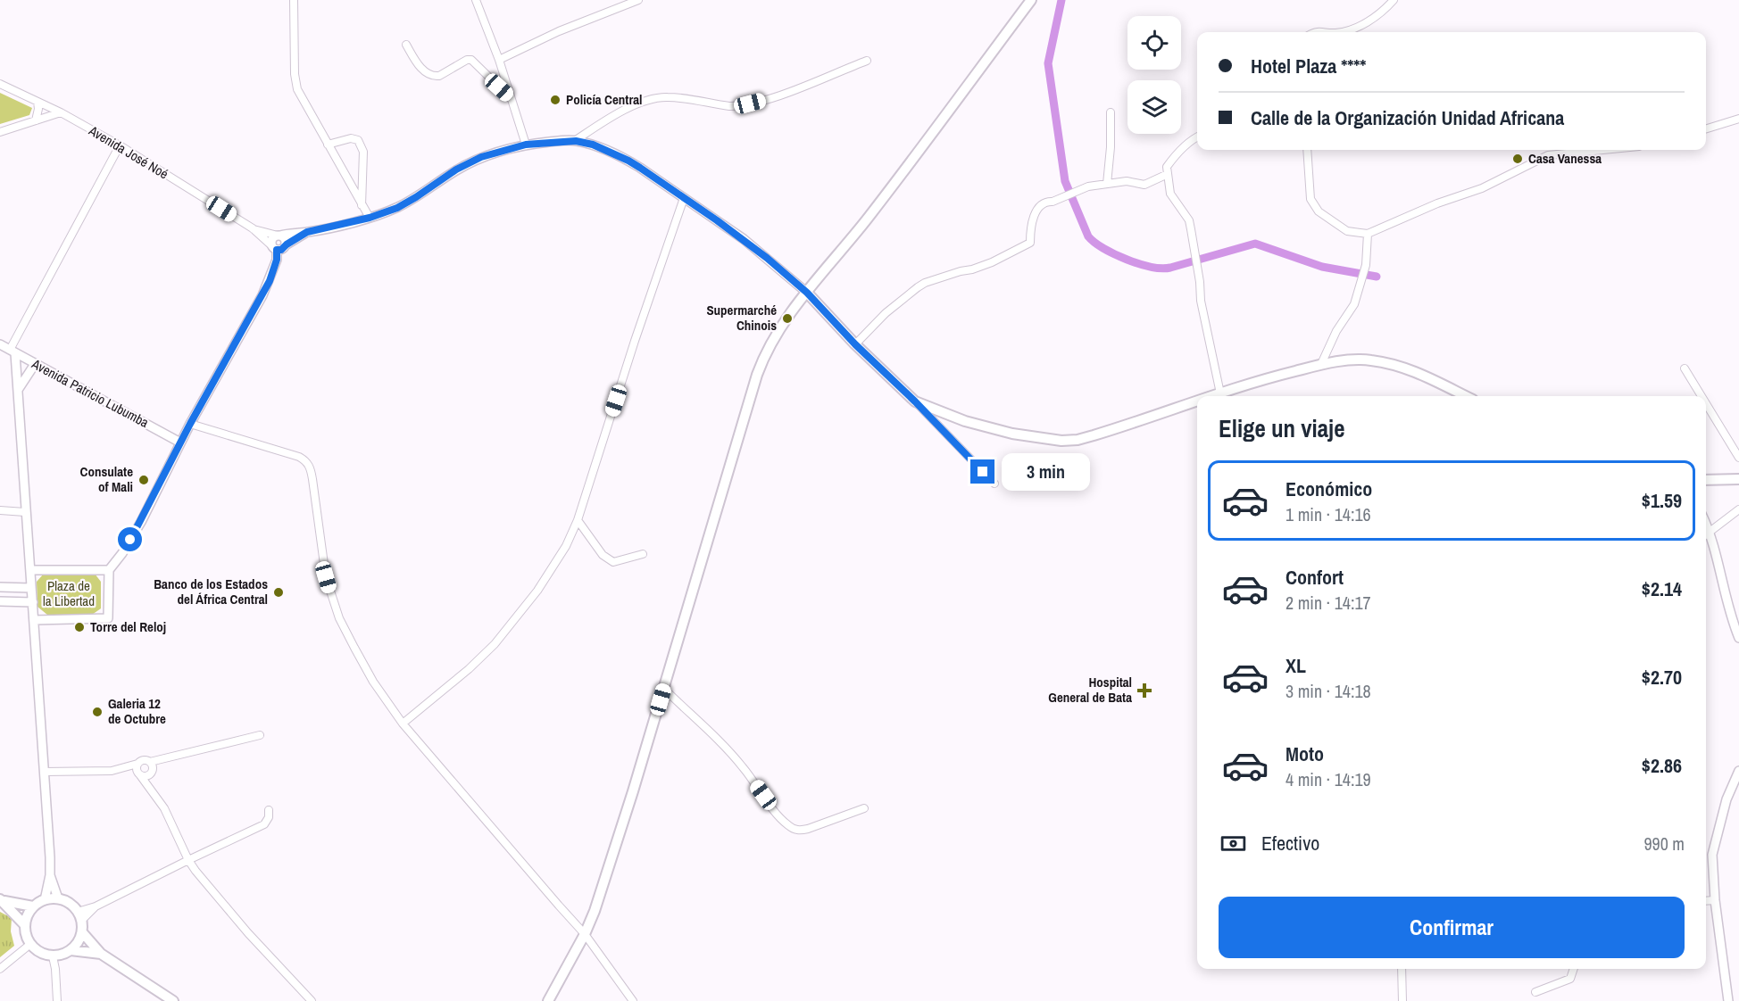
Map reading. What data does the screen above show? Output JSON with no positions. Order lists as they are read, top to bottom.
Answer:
{
  "streets": {
    "street": ["Avenida José Noé", "Avenida Patricio Lubumba"]
  },
  "parks": ["Plaza de la Libertad"],
  "places": {
    "other": [
      "Policía Central",
      "Casa Vanessa",
      "Supermarché Chinois",
      "Consulate of Mali",
      "Banco de los Estados del África Central",
      "Torre del Reloj",
      "Galeria 12 de Octubre"
    ],
    "health": ["Hospital General de Bata"]
  },
  "page": {
    "banner": ["Hotel Plaza ****", "Calle de la Organización Unidad Africana"],
    "heading": "Elige un viaje",
    "bubble": "3 min",
    "list": [
      {
        "name": "Económico",
        "note": "1 min · 14:16",
        "value": "$1.59"
      },
      {
        "name": "Confort",
        "note": "2 min · 14:17",
        "value": "$2.14"
      },
      {
        "name": "XL",
        "note": "3 min · 14:18",
        "value": "$2.70"
      },
      {
        "name": "Moto",
        "note": "4 min · 14:19",
        "value": "$2.86"
      }
    ],
    "pay": ["Efectivo", "990 m"],
    "buttons": "Confirmar"
  }
}
